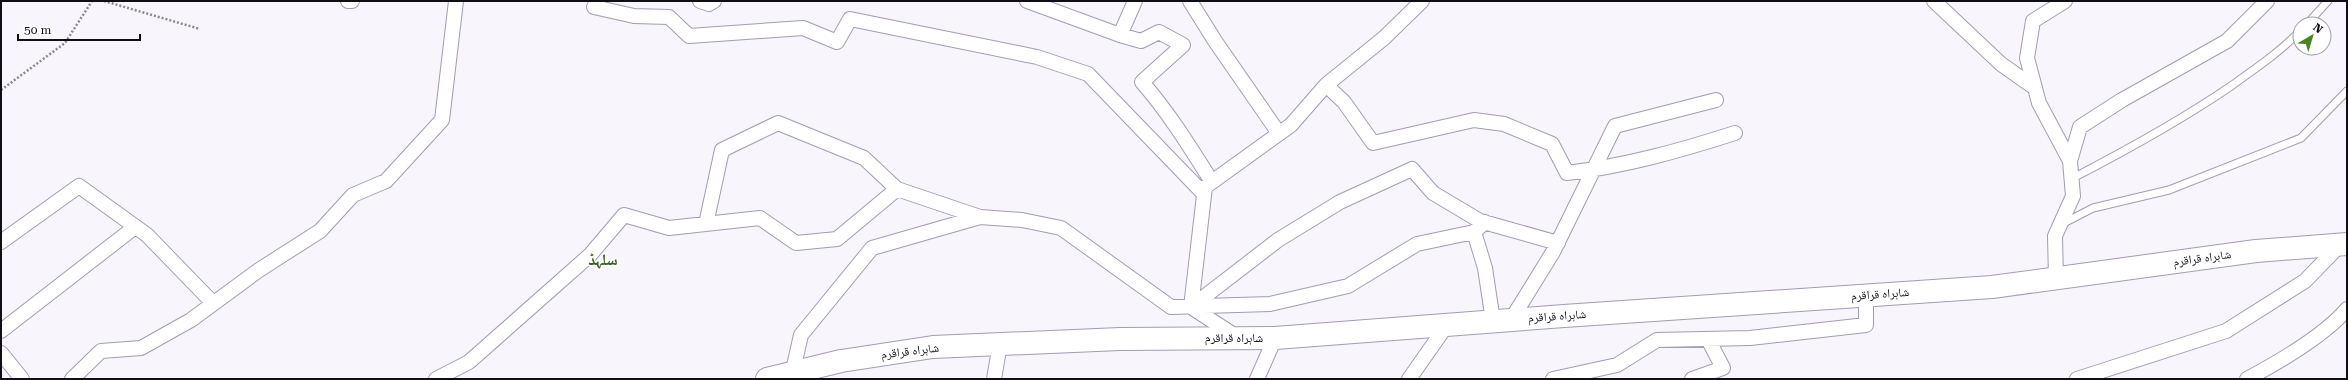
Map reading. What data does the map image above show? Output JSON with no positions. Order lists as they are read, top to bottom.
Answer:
{
  "streets": {
    "highway": ["شاہراہ قراقرم"]
  },
  "districts": ["سلہڈ"],
  "scale_bar": "50 m",
  "north": "top right"
}
